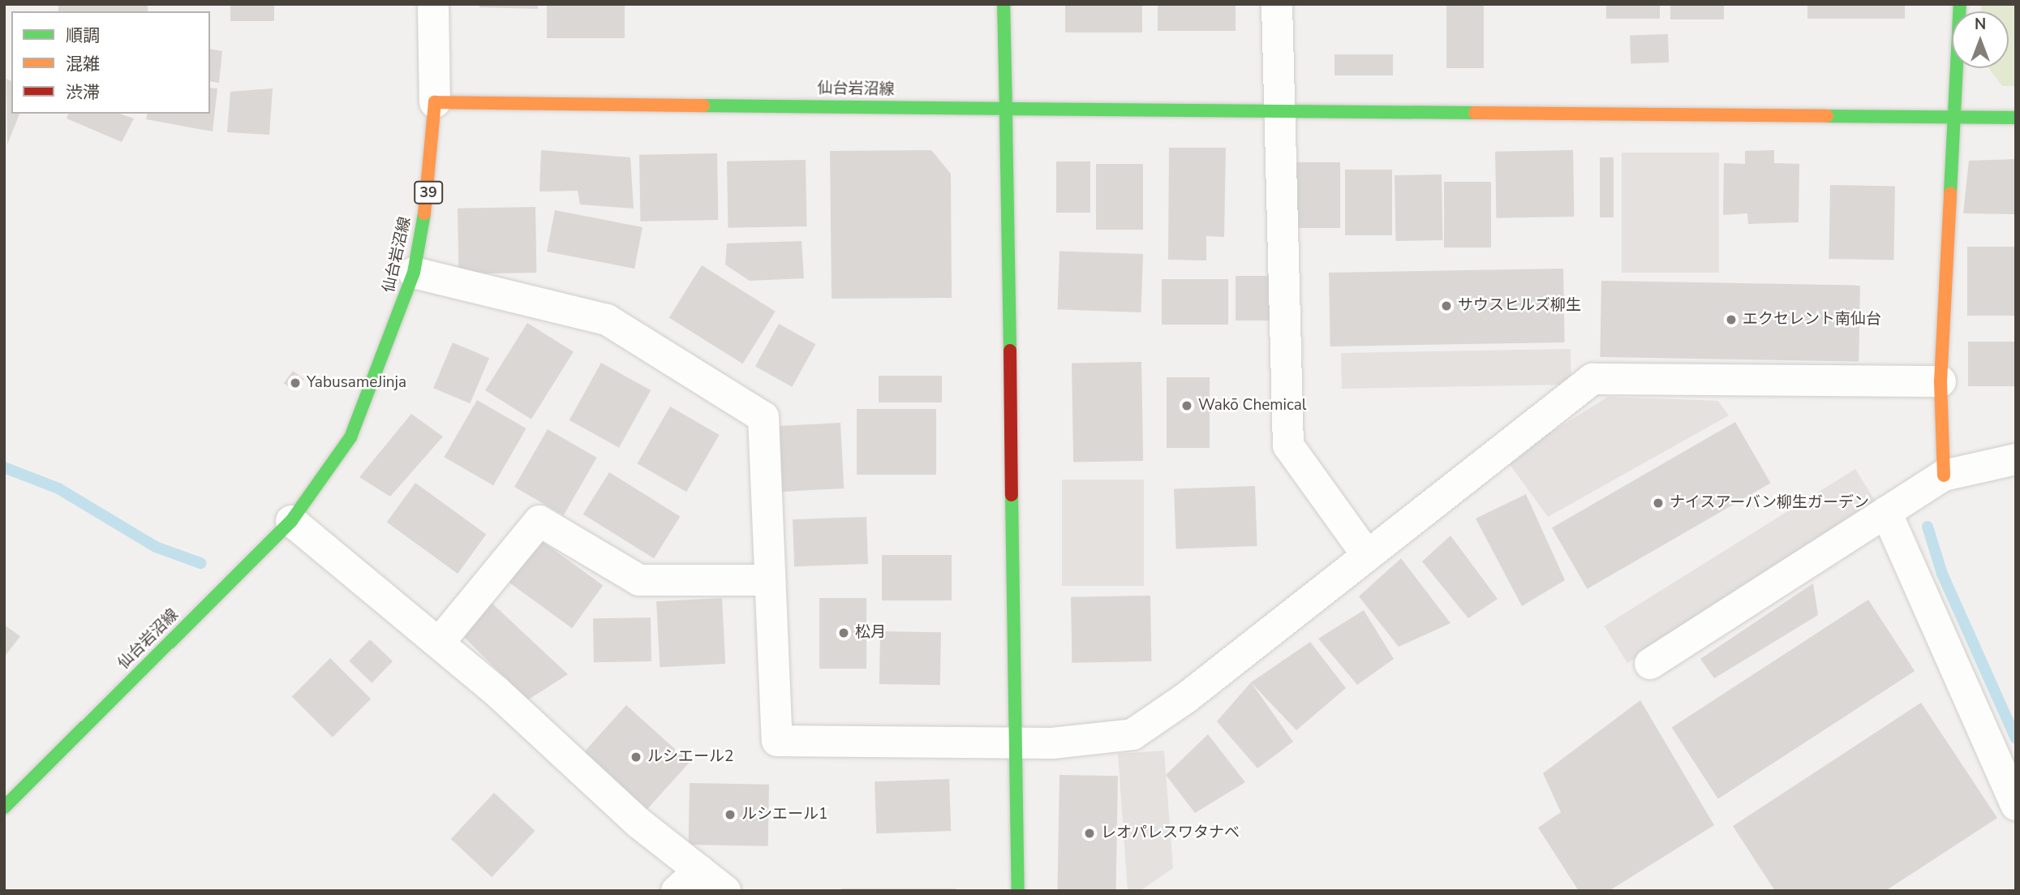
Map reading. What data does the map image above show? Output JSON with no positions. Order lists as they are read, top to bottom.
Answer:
{
  "streets": {
    "street": ["仙台岩沼線", "39"]
  },
  "places": [
    "サウスヒルズ柳生",
    "エクセレント南仙台",
    "YabusameJinja",
    "Wakō Chemical",
    "ナイスアーバン柳生ガーデン",
    "松月",
    "ルシエール2",
    "ルシエール1",
    "レオパレスワタナベ"
  ],
  "legend": ["順調", "混雑", "渋滞"],
  "north": "top"
}
